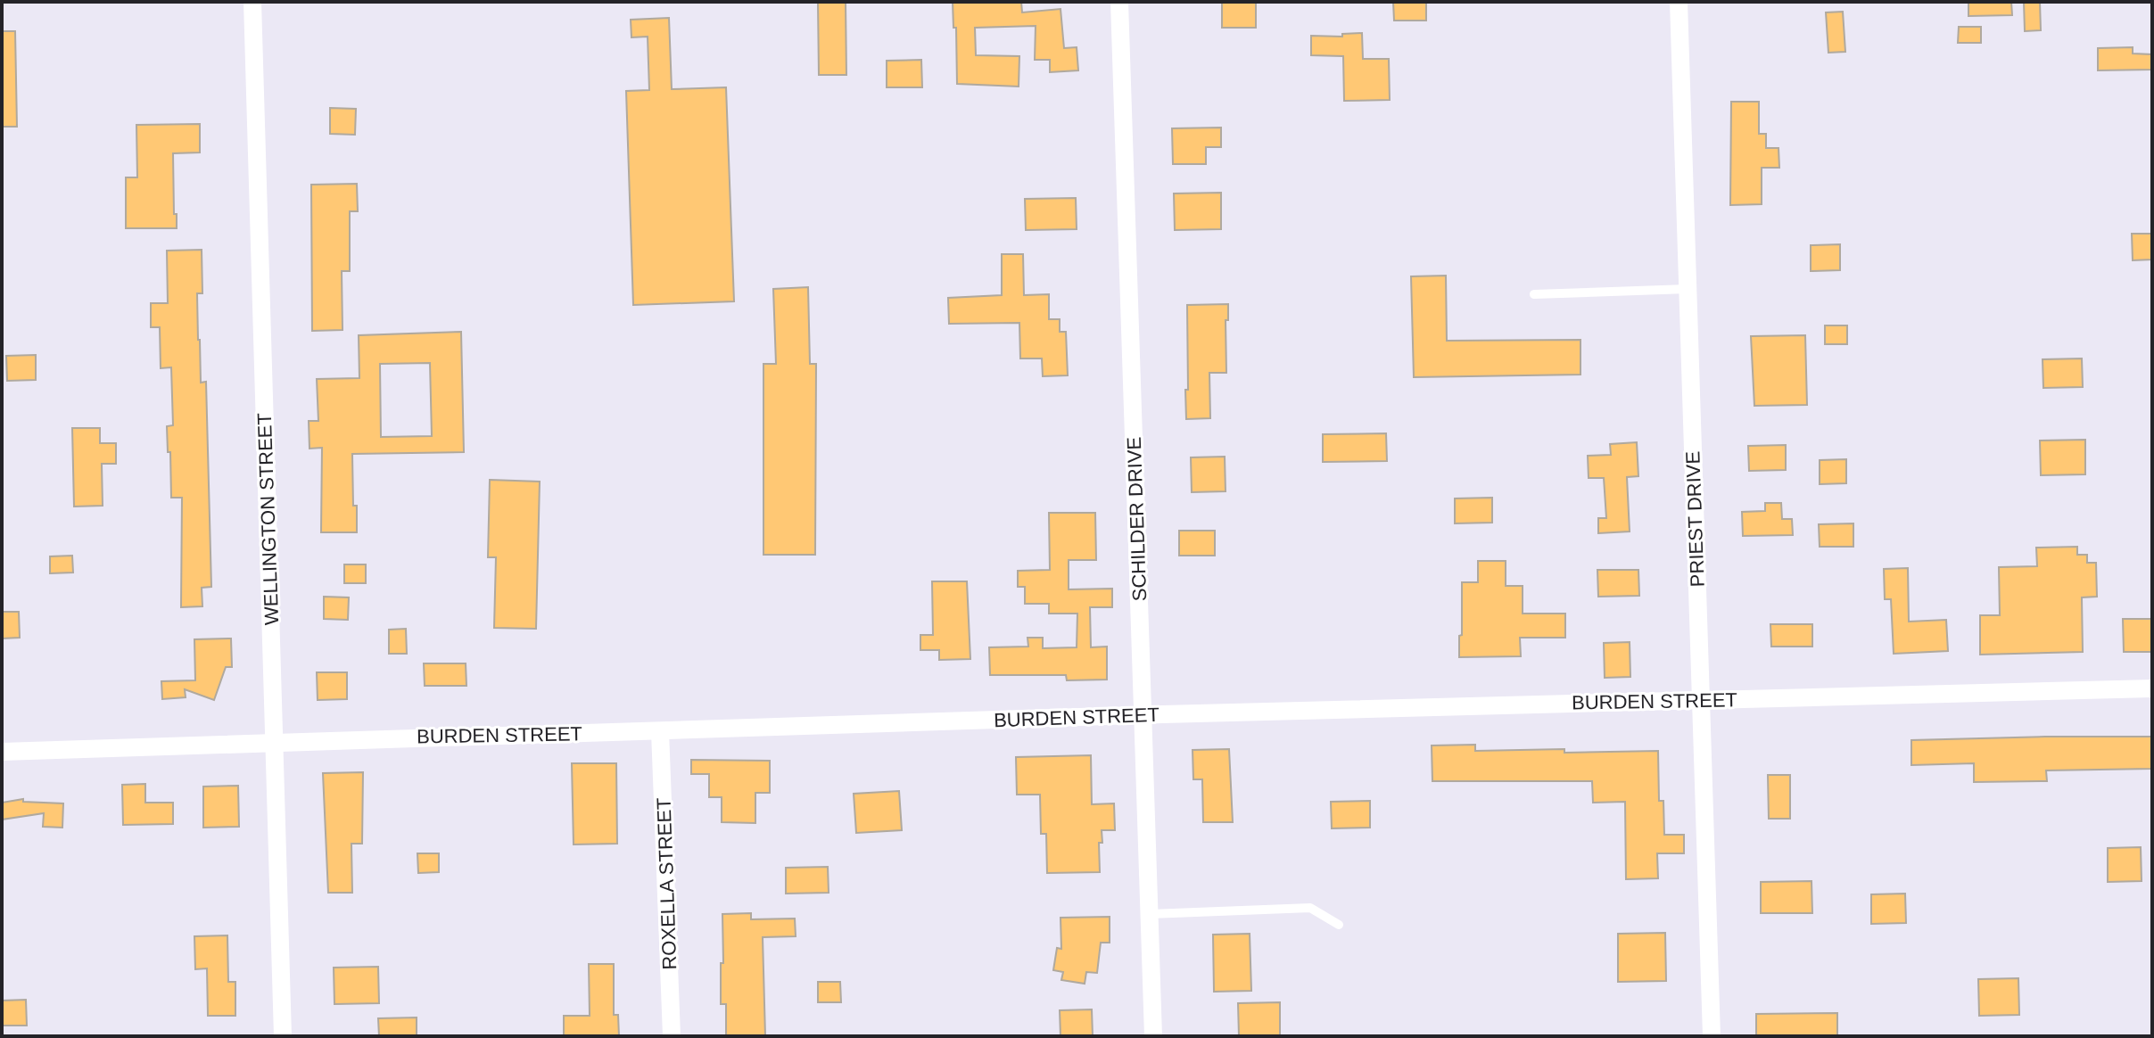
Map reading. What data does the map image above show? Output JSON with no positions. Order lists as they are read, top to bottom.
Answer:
{
  "streets": {
    "street": [
      "WELLINGTON STREET",
      "SCHILDER DRIVE",
      "PRIEST DRIVE",
      "BURDEN STREET",
      "ROXELLA STREET"
    ]
  },
  "crossings": [
    ["WELLINGTON STREET", "BURDEN STREET"],
    ["SCHILDER DRIVE", "BURDEN STREET"],
    ["PRIEST DRIVE", "BURDEN STREET"],
    ["BURDEN STREET", "ROXELLA STREET"]
  ]
}
